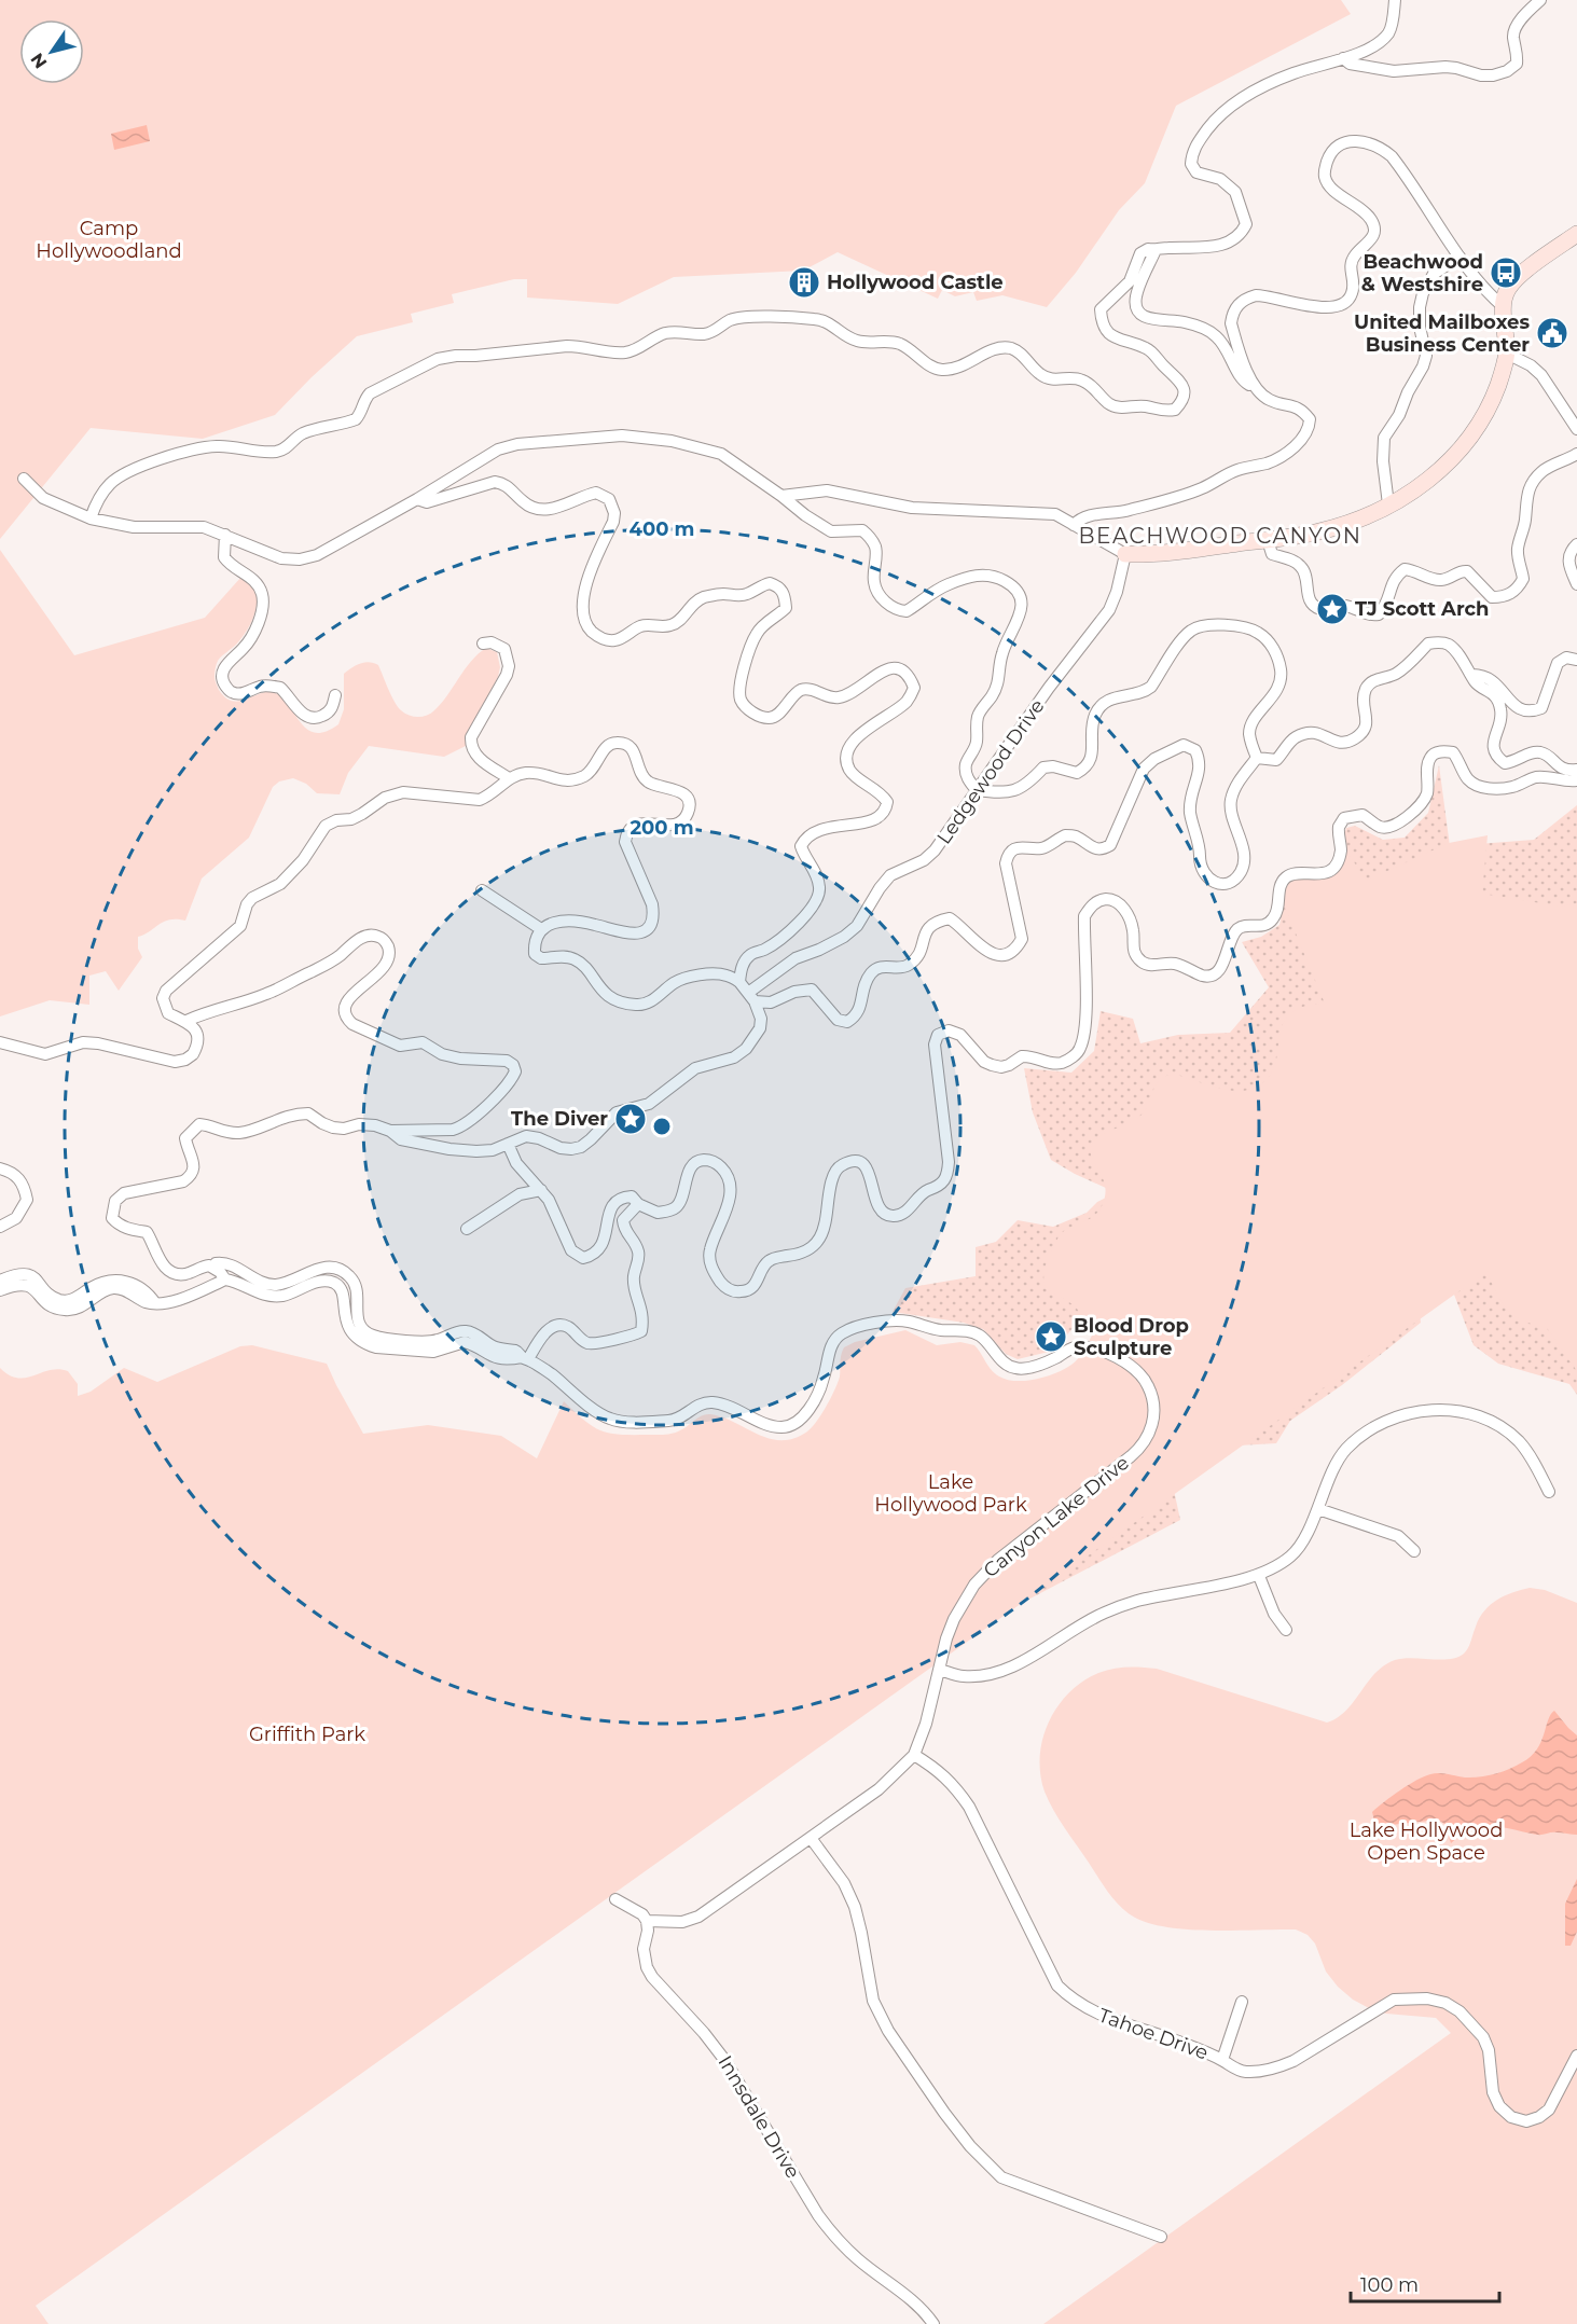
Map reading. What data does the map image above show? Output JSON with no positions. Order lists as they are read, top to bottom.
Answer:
{
  "streets": {
    "street": [
      "Ledgewood Drive",
      "Canyon Lake Drive",
      "Tahoe Drive",
      "Innsdale Drive"
    ]
  },
  "crossings": [
    ["Canyon Lake Drive", "Tahoe Drive"],
    ["Canyon Lake Drive", "Innsdale Drive"]
  ],
  "districts": ["BEACHWOOD CANYON"],
  "parks": [
    "Camp Hollywoodland",
    "Lake Hollywood Park",
    "Griffith Park",
    "Lake Hollywood Open Space"
  ],
  "places": {
    "bus stop": ["Beachwood & Westshire"],
    "building": ["Hollywood Castle"],
    "public building": ["United Mailboxes Business Center"],
    "place": ["TJ Scott Arch", "The Diver", "Blood Drop Sculpture"]
  },
  "scale_bar": "100 m",
  "north": "bottom left",
  "rings": ["400 m", "200 m"]
}
